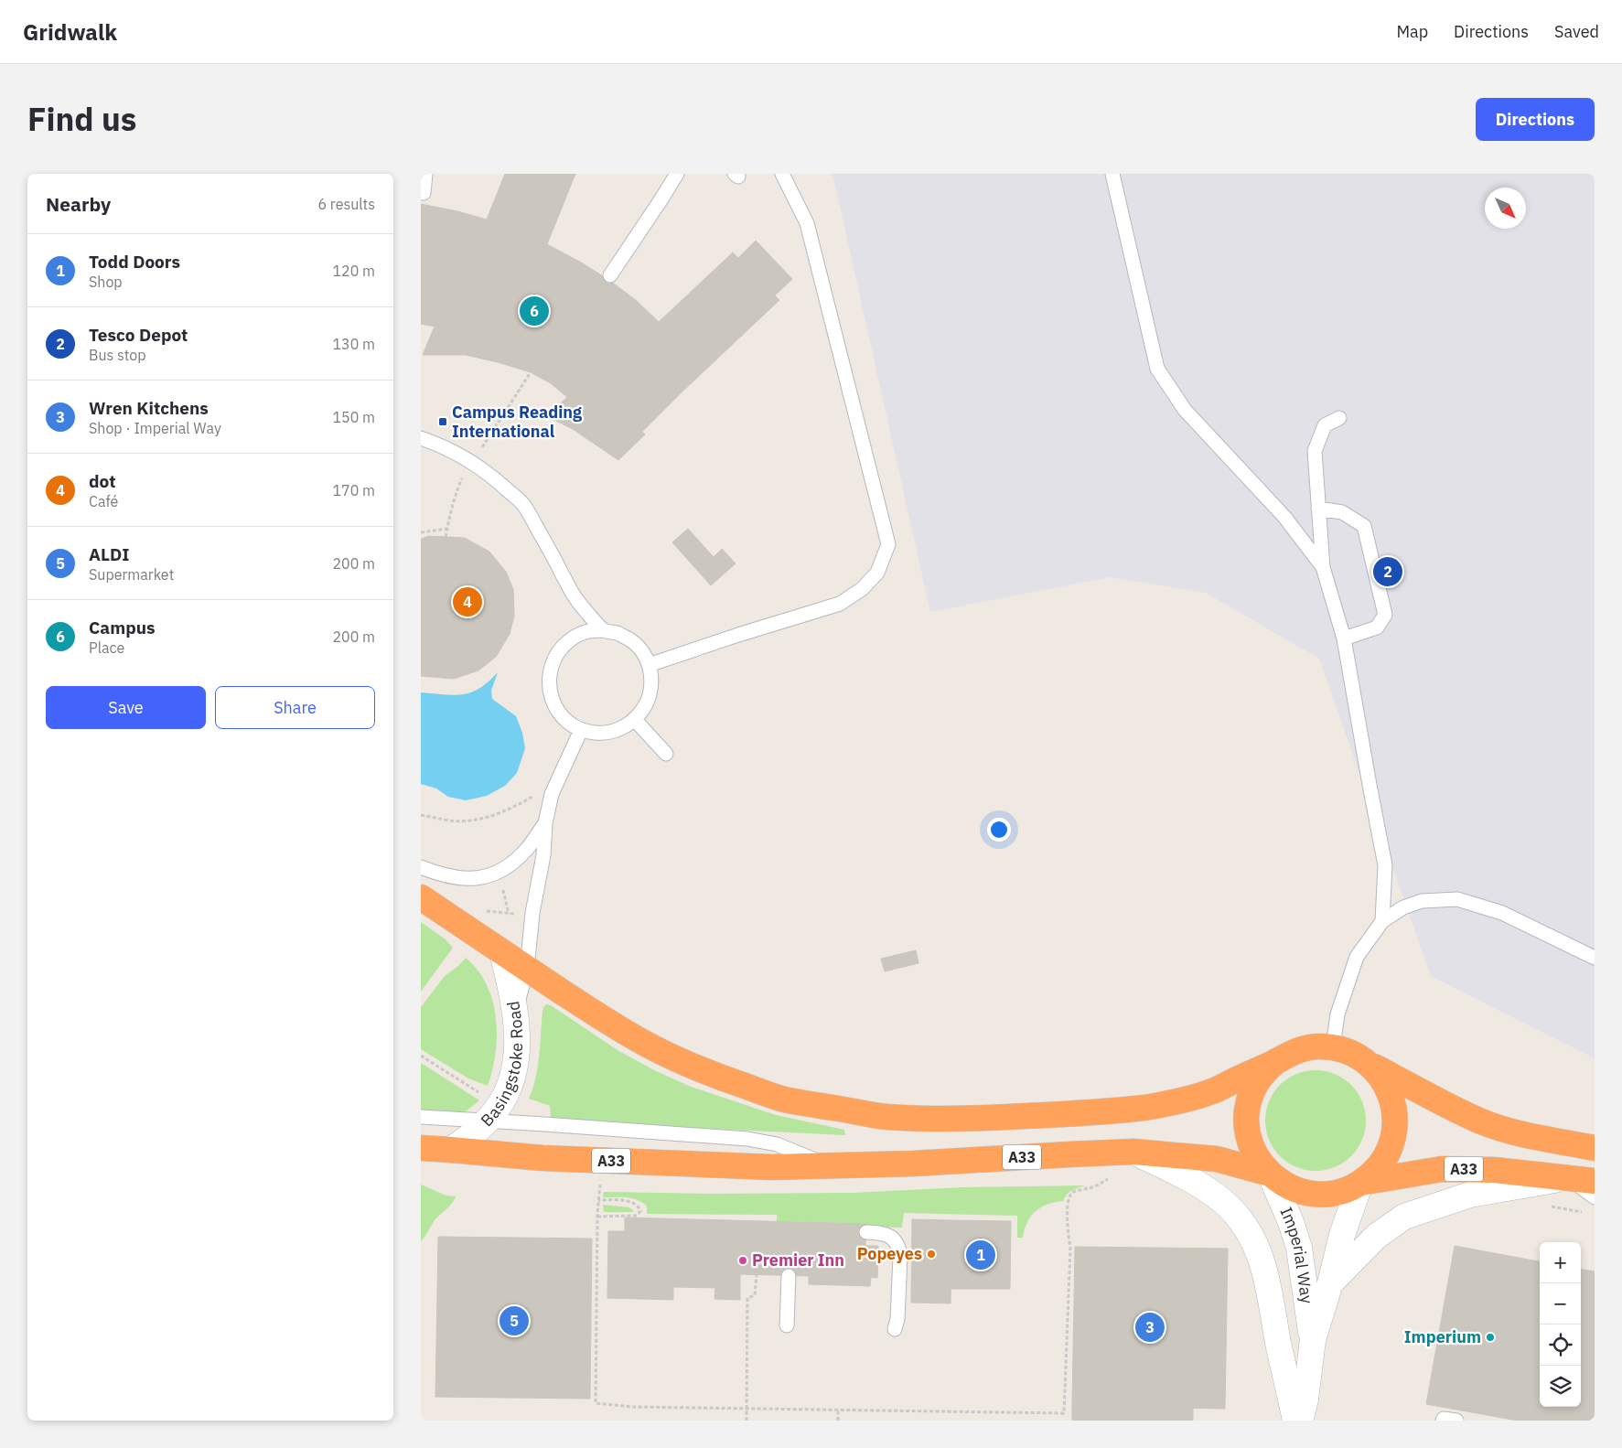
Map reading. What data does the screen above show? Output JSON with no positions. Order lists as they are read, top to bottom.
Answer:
{
  "streets": {
    "highway": ["A33"],
    "street": ["Basingstoke Road", "Imperial Way"]
  },
  "crossings": [
    ["Basingstoke Road", "A33"],
    ["A33", "Imperial Way"]
  ],
  "places": {
    "transit": ["Campus Reading International"],
    "other": ["Popeyes", "Premier Inn", "Imperium"]
  },
  "north": "bottom right",
  "page": {
    "header": "Gridwalk",
    "nav": ["Map", "Directions", "Saved"],
    "title": "Find us",
    "buttons": [
      "Directions",
      ["Save", "Share"]
    ],
    "heading": ["Nearby", "6 results"],
    "list": [
      {
        "mark": "1",
        "name": "Todd Doors",
        "note": "Shop",
        "value": "120 m"
      },
      {
        "mark": "2",
        "name": "Tesco Depot",
        "note": "Bus stop",
        "value": "130 m"
      },
      {
        "mark": "3",
        "name": "Wren Kitchens",
        "note": "Shop · Imperial Way",
        "value": "150 m"
      },
      {
        "mark": "4",
        "name": "dot",
        "note": "Café",
        "value": "170 m"
      },
      {
        "mark": "5",
        "name": "ALDI",
        "note": "Supermarket",
        "value": "200 m"
      },
      {
        "mark": "6",
        "name": "Campus",
        "note": "Place",
        "value": "200 m"
      }
    ],
    "pins": [
      "6",
      "2",
      "4",
      "1",
      "5",
      "3"
    ],
    "map_buttons": ["+", "−"]
  }
}
